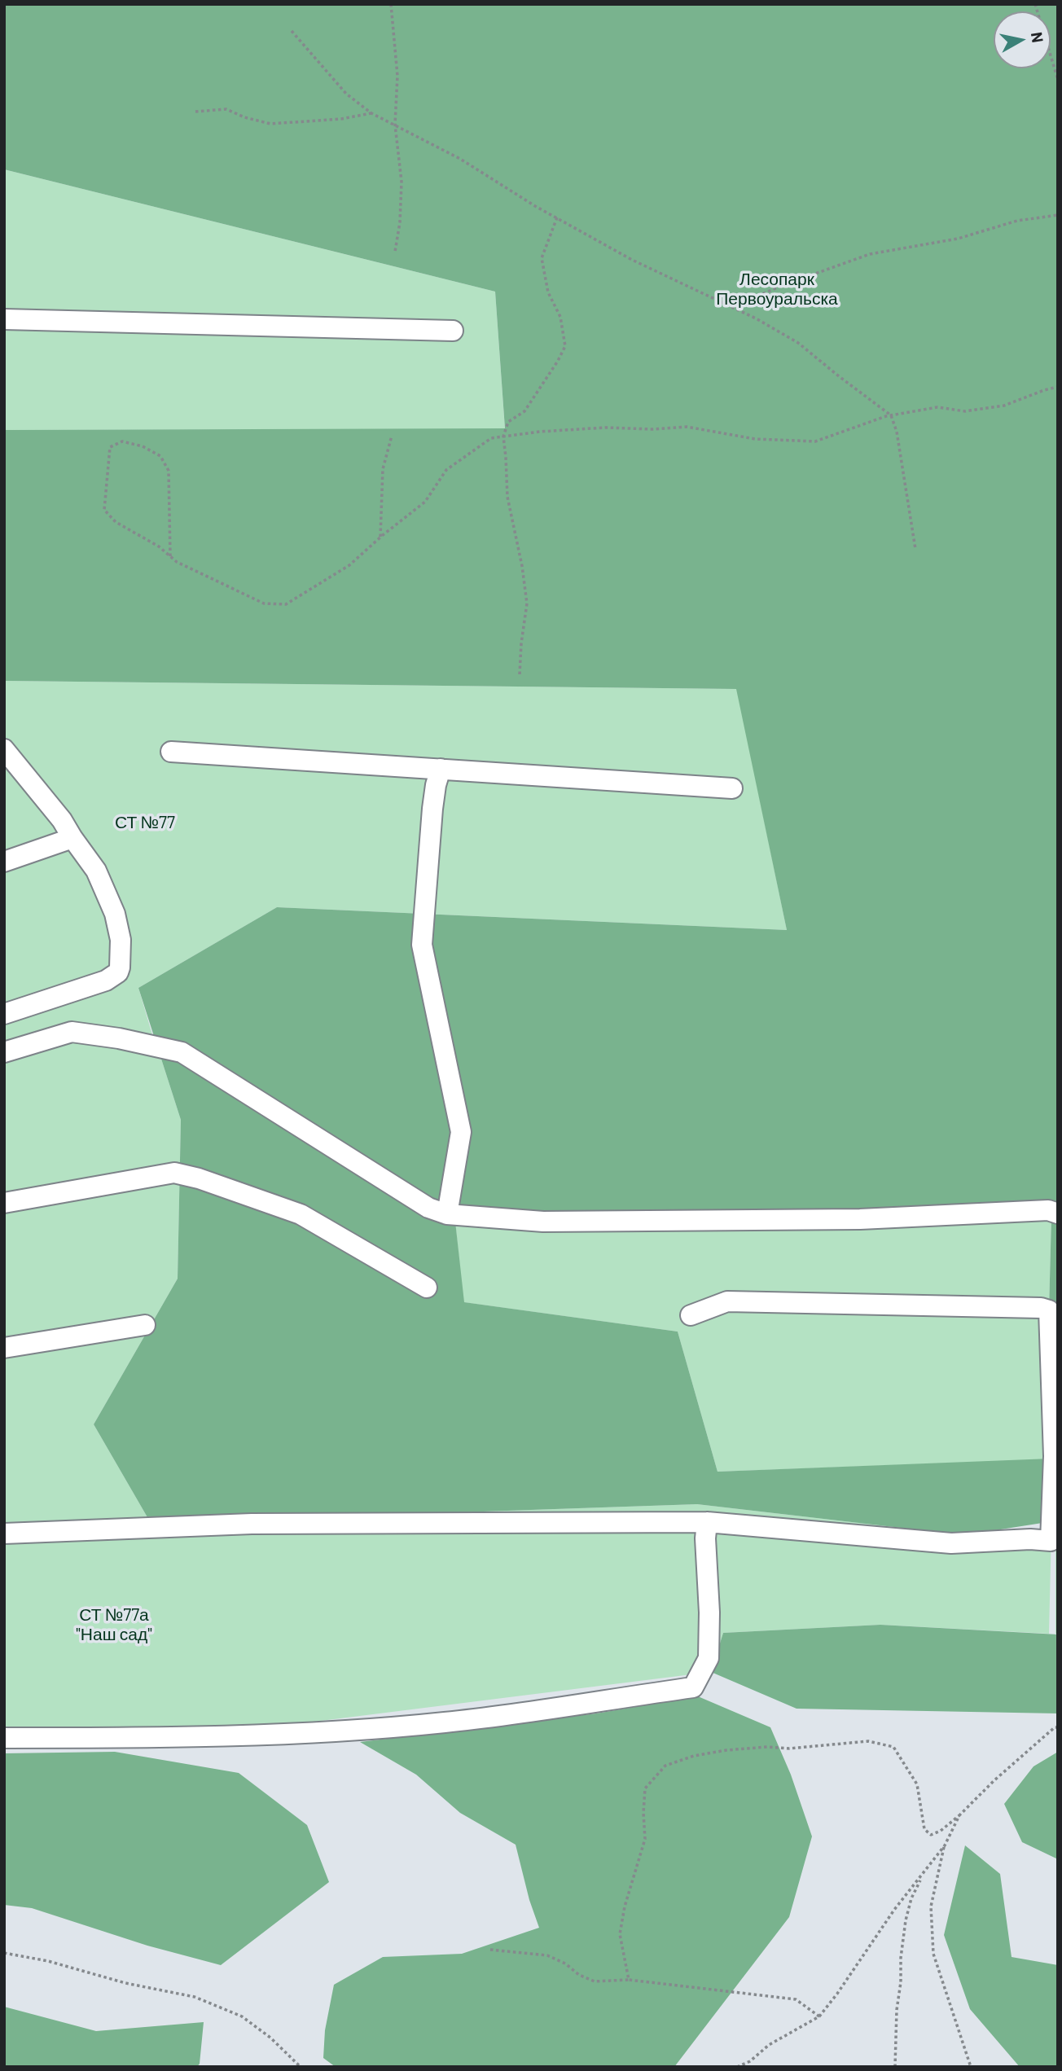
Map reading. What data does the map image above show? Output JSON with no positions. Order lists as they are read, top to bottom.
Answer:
{
  "parks": ["Лесопарк Первоуральска", "СТ №77", "СТ №77а \"Наш сад\""],
  "north": "right"
}
